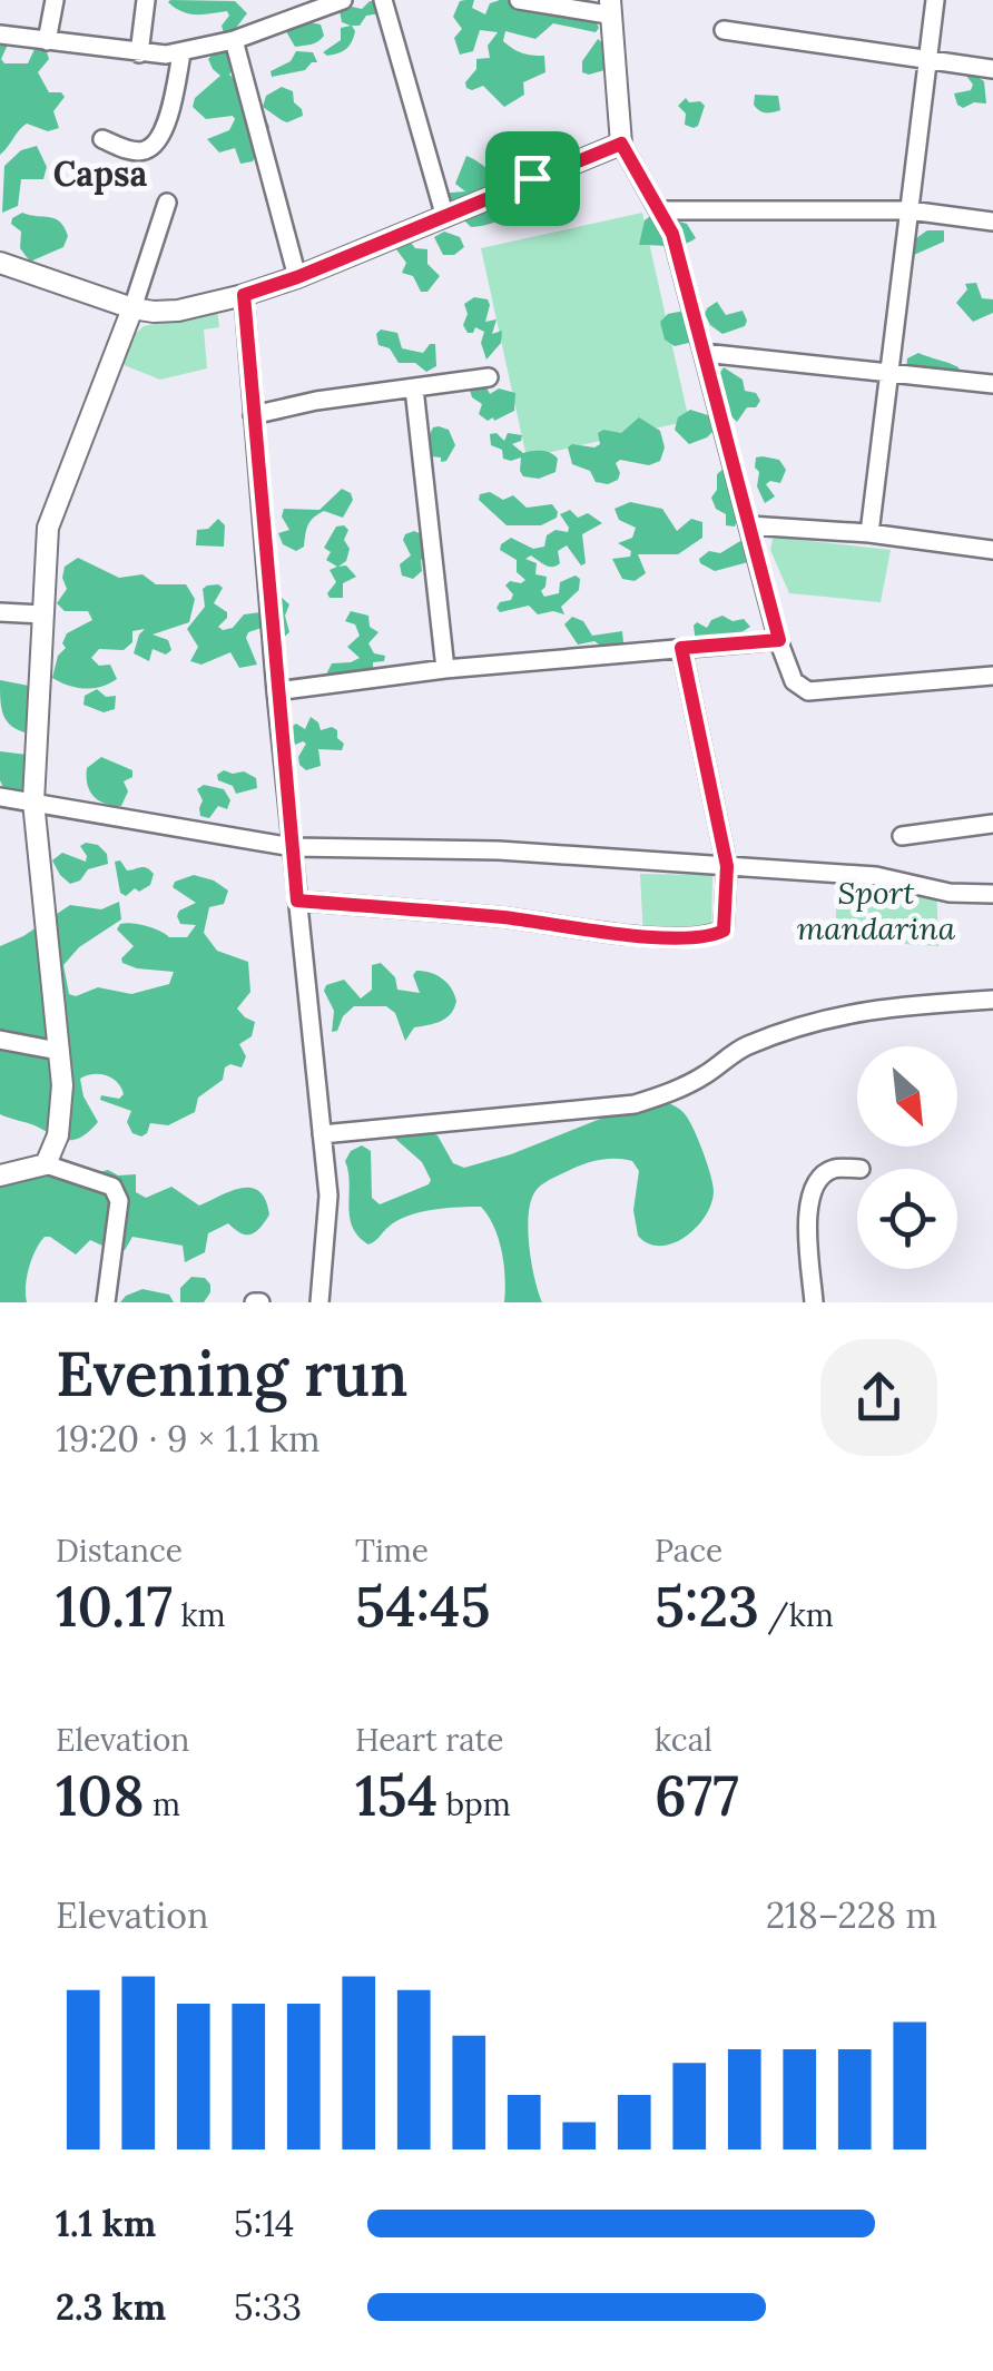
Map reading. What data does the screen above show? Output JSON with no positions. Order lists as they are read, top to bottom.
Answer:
{
  "districts": ["Capsa"],
  "parks": ["Sport mandarina"],
  "north": "bottom right",
  "page": {
    "heading": ["Evening run", "19:20 · 9 × 1.1 km"],
    "stats": [
      ["Distance", "10.17 km"],
      ["Time", "54:45"],
      ["Pace", "5:23 /km"],
      ["Elevation", "108 m"],
      ["Heart rate", "154 bpm"],
      ["kcal", "677"]
    ],
    "chart": ["Elevation", "218–228 m"],
    "list": [
      {
        "name": "1.1 km",
        "note": "5:14"
      },
      {
        "name": "2.3 km",
        "note": "5:33"
      }
    ]
  }
}
